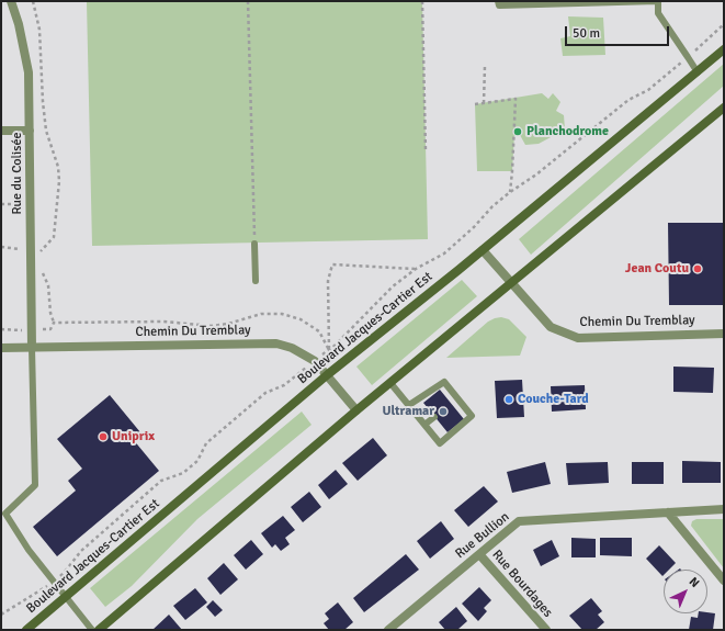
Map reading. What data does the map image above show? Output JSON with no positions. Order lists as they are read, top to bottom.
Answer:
{
  "streets": {
    "main road": ["Boulevard Jacques-Cartier Est"],
    "street": [
      "Rue du Colisée",
      "Chemin Du Tremblay",
      "Rue Bullion",
      "Rue Bourdages"
    ]
  },
  "crossings": [
    ["Rue du Colisée", "Chemin Du Tremblay"],
    ["Chemin Du Tremblay", "Boulevard Jacques-Cartier Est"],
    ["Rue Bullion", "Rue Bourdages"]
  ],
  "places": [
    "Planchodrome",
    "Jean Coutu",
    "Couche-Tard",
    "Ultramar",
    "Uniprix"
  ],
  "scale_bar": "50 m",
  "north": "top right"
}
